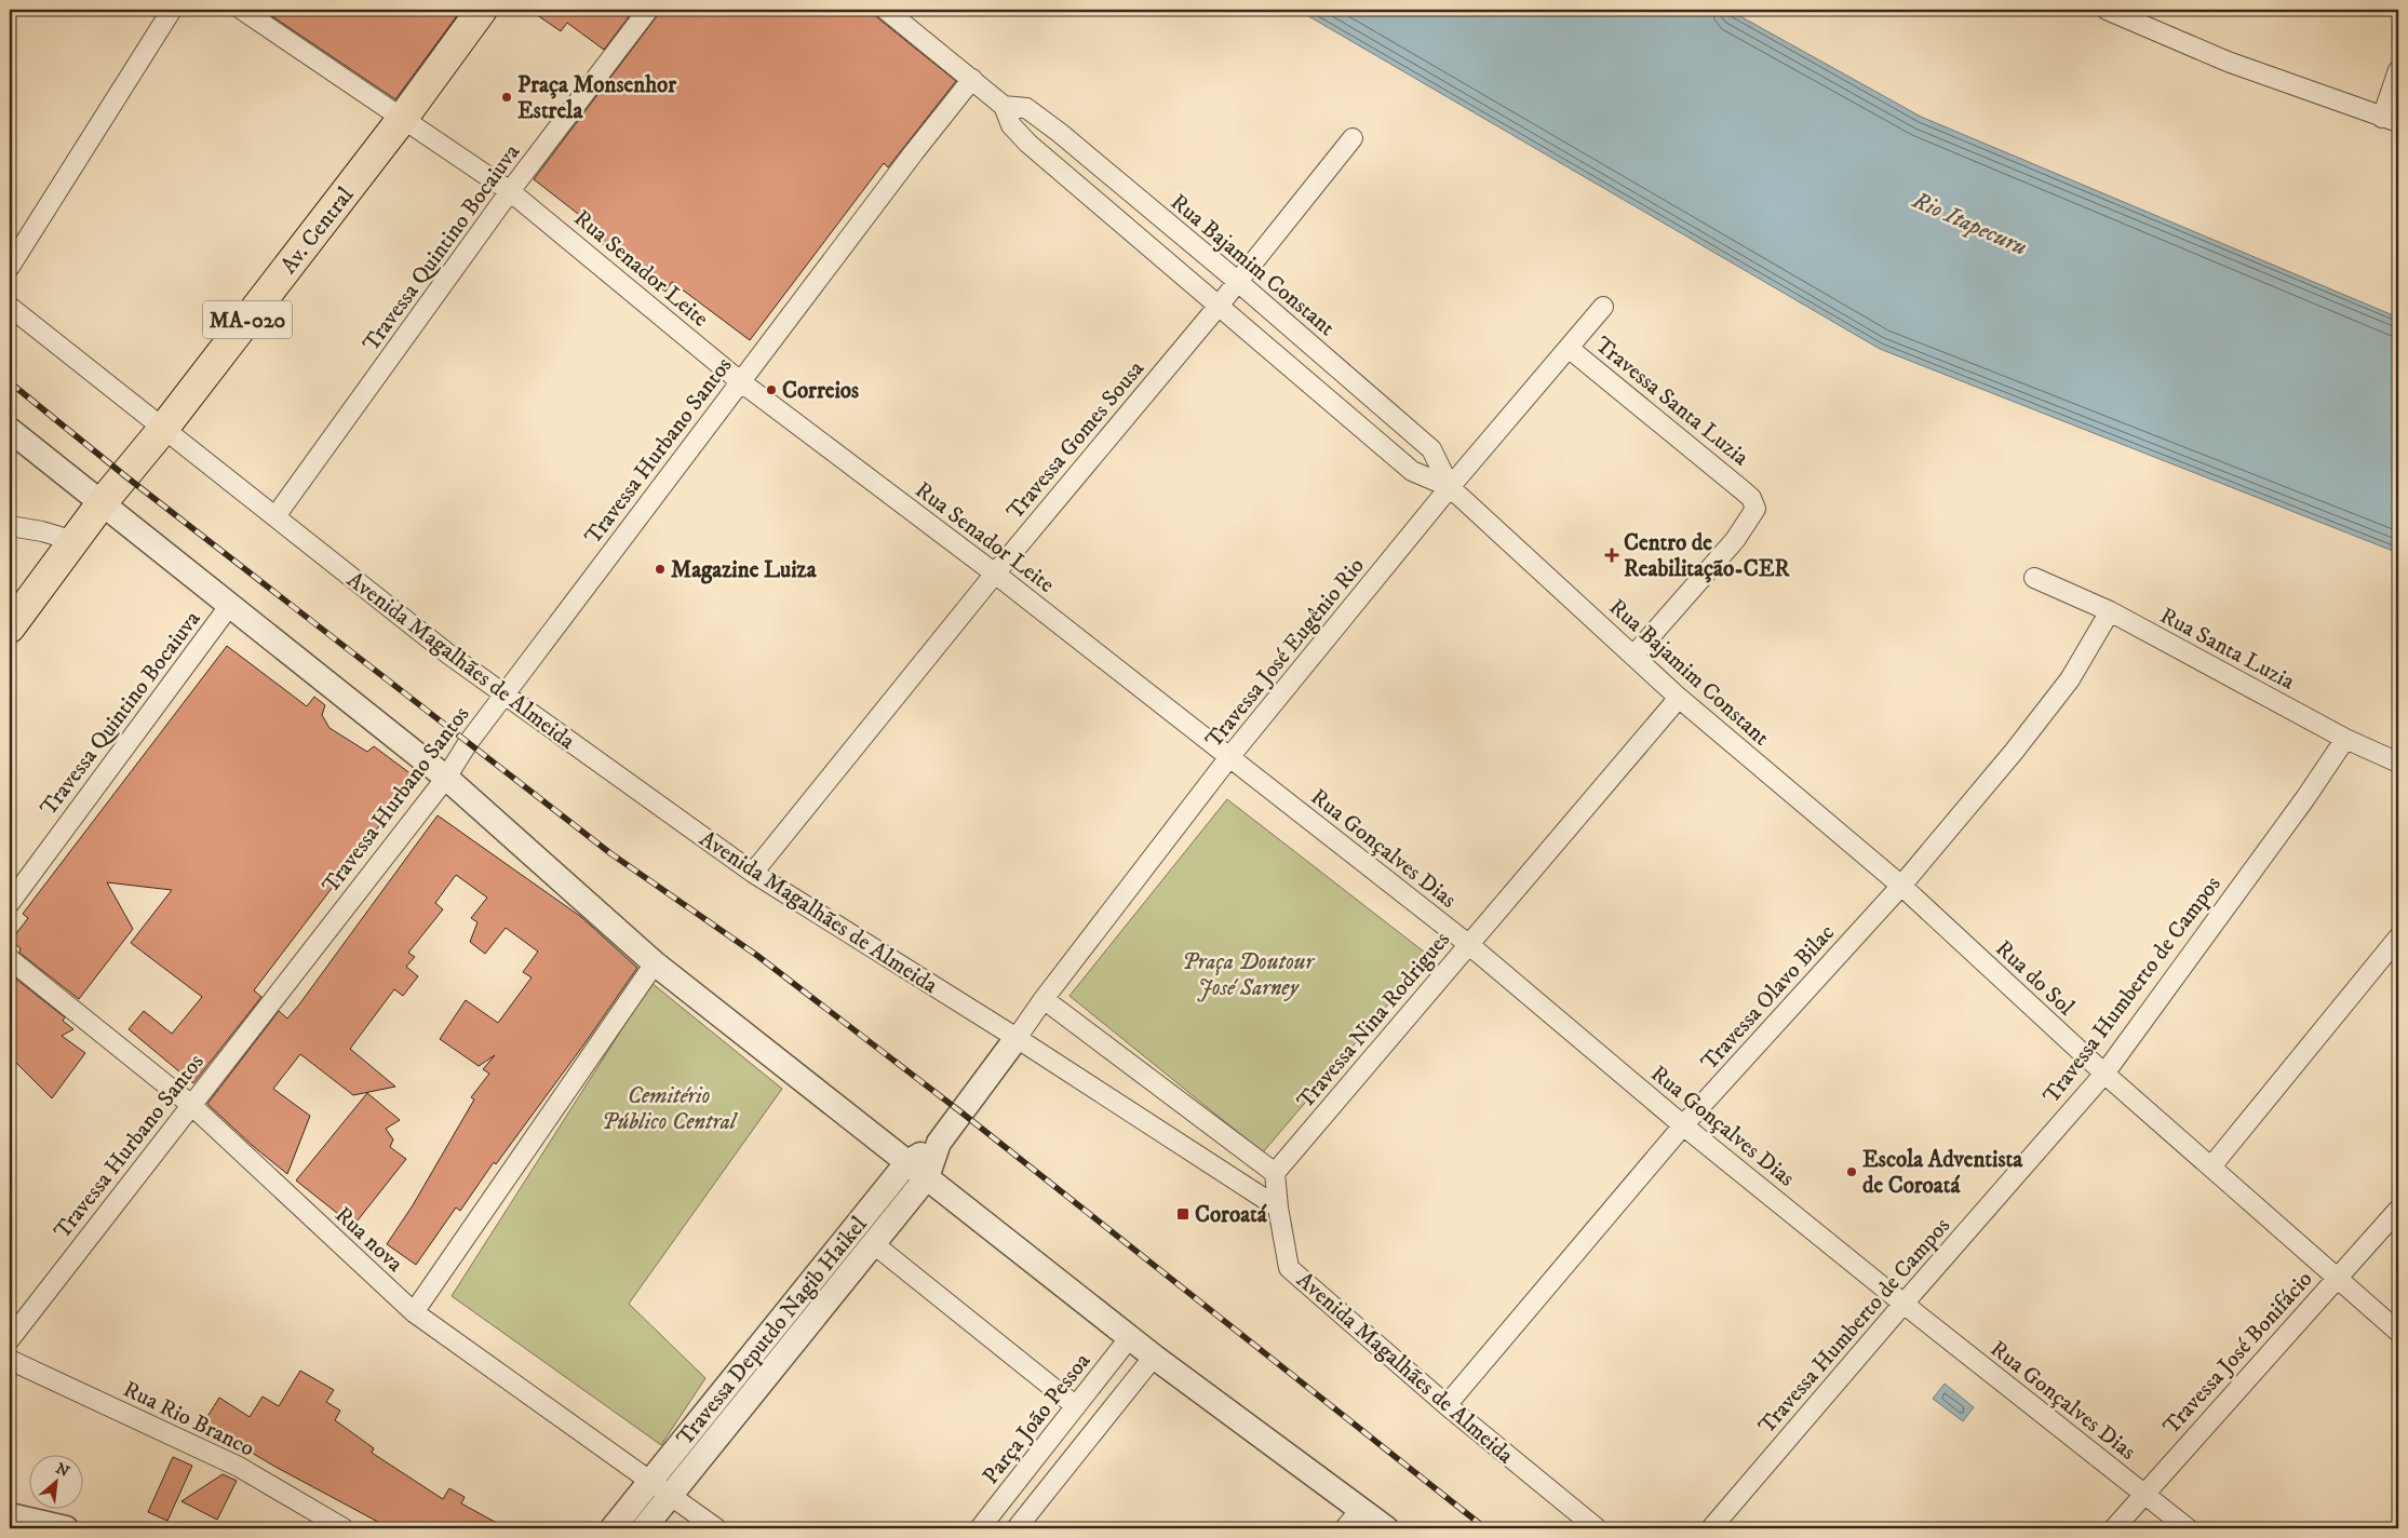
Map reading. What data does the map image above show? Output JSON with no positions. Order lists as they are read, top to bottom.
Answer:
{
  "streets": {
    "main road": ["Av. Central", "MA-020"],
    "street": [
      "Travessa Quintino Bocaiuva",
      "Rua Bajamim Constant",
      "Rua Senador Leite",
      "Travessa Santa Luzia",
      "Travessa Gomes Sousa",
      "Travessa Hurbano Santos",
      "Rua Santa Luzia",
      "Travessa José Eugênio Rio",
      "Avenida Magalhães de Almeida",
      "Rua Gonçalves Dias",
      "Rua do Sol",
      "Travessa Humberto de Campos",
      "Travessa Olavo Bilac",
      "Travessa Nina Rodrigues",
      "Rua nova",
      "Travessa Deputdo Nagib Haikel",
      "Travessa José Bonifácio",
      "Rua Rio Branco",
      "Parça João Pessoa"
    ]
  },
  "crossings": [
    ["Av. Central", "Rua Senador Leite"],
    ["Av. Central", "Avenida Magalhães de Almeida"],
    ["Travessa Quintino Bocaiuva", "Rua Senador Leite"],
    ["Travessa Quintino Bocaiuva", "Avenida Magalhães de Almeida"],
    ["Rua Bajamim Constant", "Travessa Santa Luzia"],
    ["Rua Bajamim Constant", "Travessa Gomes Sousa"],
    ["Rua Bajamim Constant", "Travessa Hurbano Santos"],
    ["Rua Bajamim Constant", "Travessa José Eugênio Rio"],
    ["Rua Bajamim Constant", "Rua do Sol"],
    ["Rua Bajamim Constant", "Travessa Olavo Bilac"],
    ["Rua Bajamim Constant", "Travessa Nina Rodrigues"],
    ["Rua Senador Leite", "Travessa Gomes Sousa"],
    ["Rua Senador Leite", "Travessa Hurbano Santos"],
    ["Rua Senador Leite", "Travessa José Eugênio Rio"],
    ["Rua Senador Leite", "Rua Gonçalves Dias"],
    ["Travessa Santa Luzia", "Travessa José Eugênio Rio"],
    ["Travessa Gomes Sousa", "Avenida Magalhães de Almeida"],
    ["Travessa Hurbano Santos", "Avenida Magalhães de Almeida"],
    ["Travessa Hurbano Santos", "Rua nova"],
    ["Rua Santa Luzia", "Travessa Humberto de Campos"],
    ["Rua Santa Luzia", "Travessa Olavo Bilac"],
    ["Travessa José Eugênio Rio", "Avenida Magalhães de Almeida"],
    ["Travessa José Eugênio Rio", "Rua Gonçalves Dias"],
    ["Travessa José Eugênio Rio", "Travessa Deputdo Nagib Haikel"],
    ["Avenida Magalhães de Almeida", "Travessa Olavo Bilac"],
    ["Avenida Magalhães de Almeida", "Travessa Deputdo Nagib Haikel"],
    ["Rua Gonçalves Dias", "Travessa Humberto de Campos"],
    ["Rua Gonçalves Dias", "Travessa Olavo Bilac"],
    ["Rua Gonçalves Dias", "Travessa Nina Rodrigues"],
    ["Rua Gonçalves Dias", "Travessa José Bonifácio"],
    ["Rua do Sol", "Travessa Humberto de Campos"],
    ["Rua do Sol", "Travessa Olavo Bilac"],
    ["Rua do Sol", "Travessa José Bonifácio"],
    ["Rua nova", "Travessa Deputdo Nagib Haikel"]
  ],
  "water": ["Rio Itapecuru"],
  "parks": ["Praça Doutour José Sarney", "Cemitério Público Central"],
  "places": {
    "other": [
      "Praça Monsenhor Estrela",
      "Correios",
      "Magazine Luiza",
      "Escola Adventista de Coroatá"
    ],
    "health": ["Centro de Reabilitação-CER"],
    "transit": ["Coroatá"]
  },
  "north": "top right"
}
